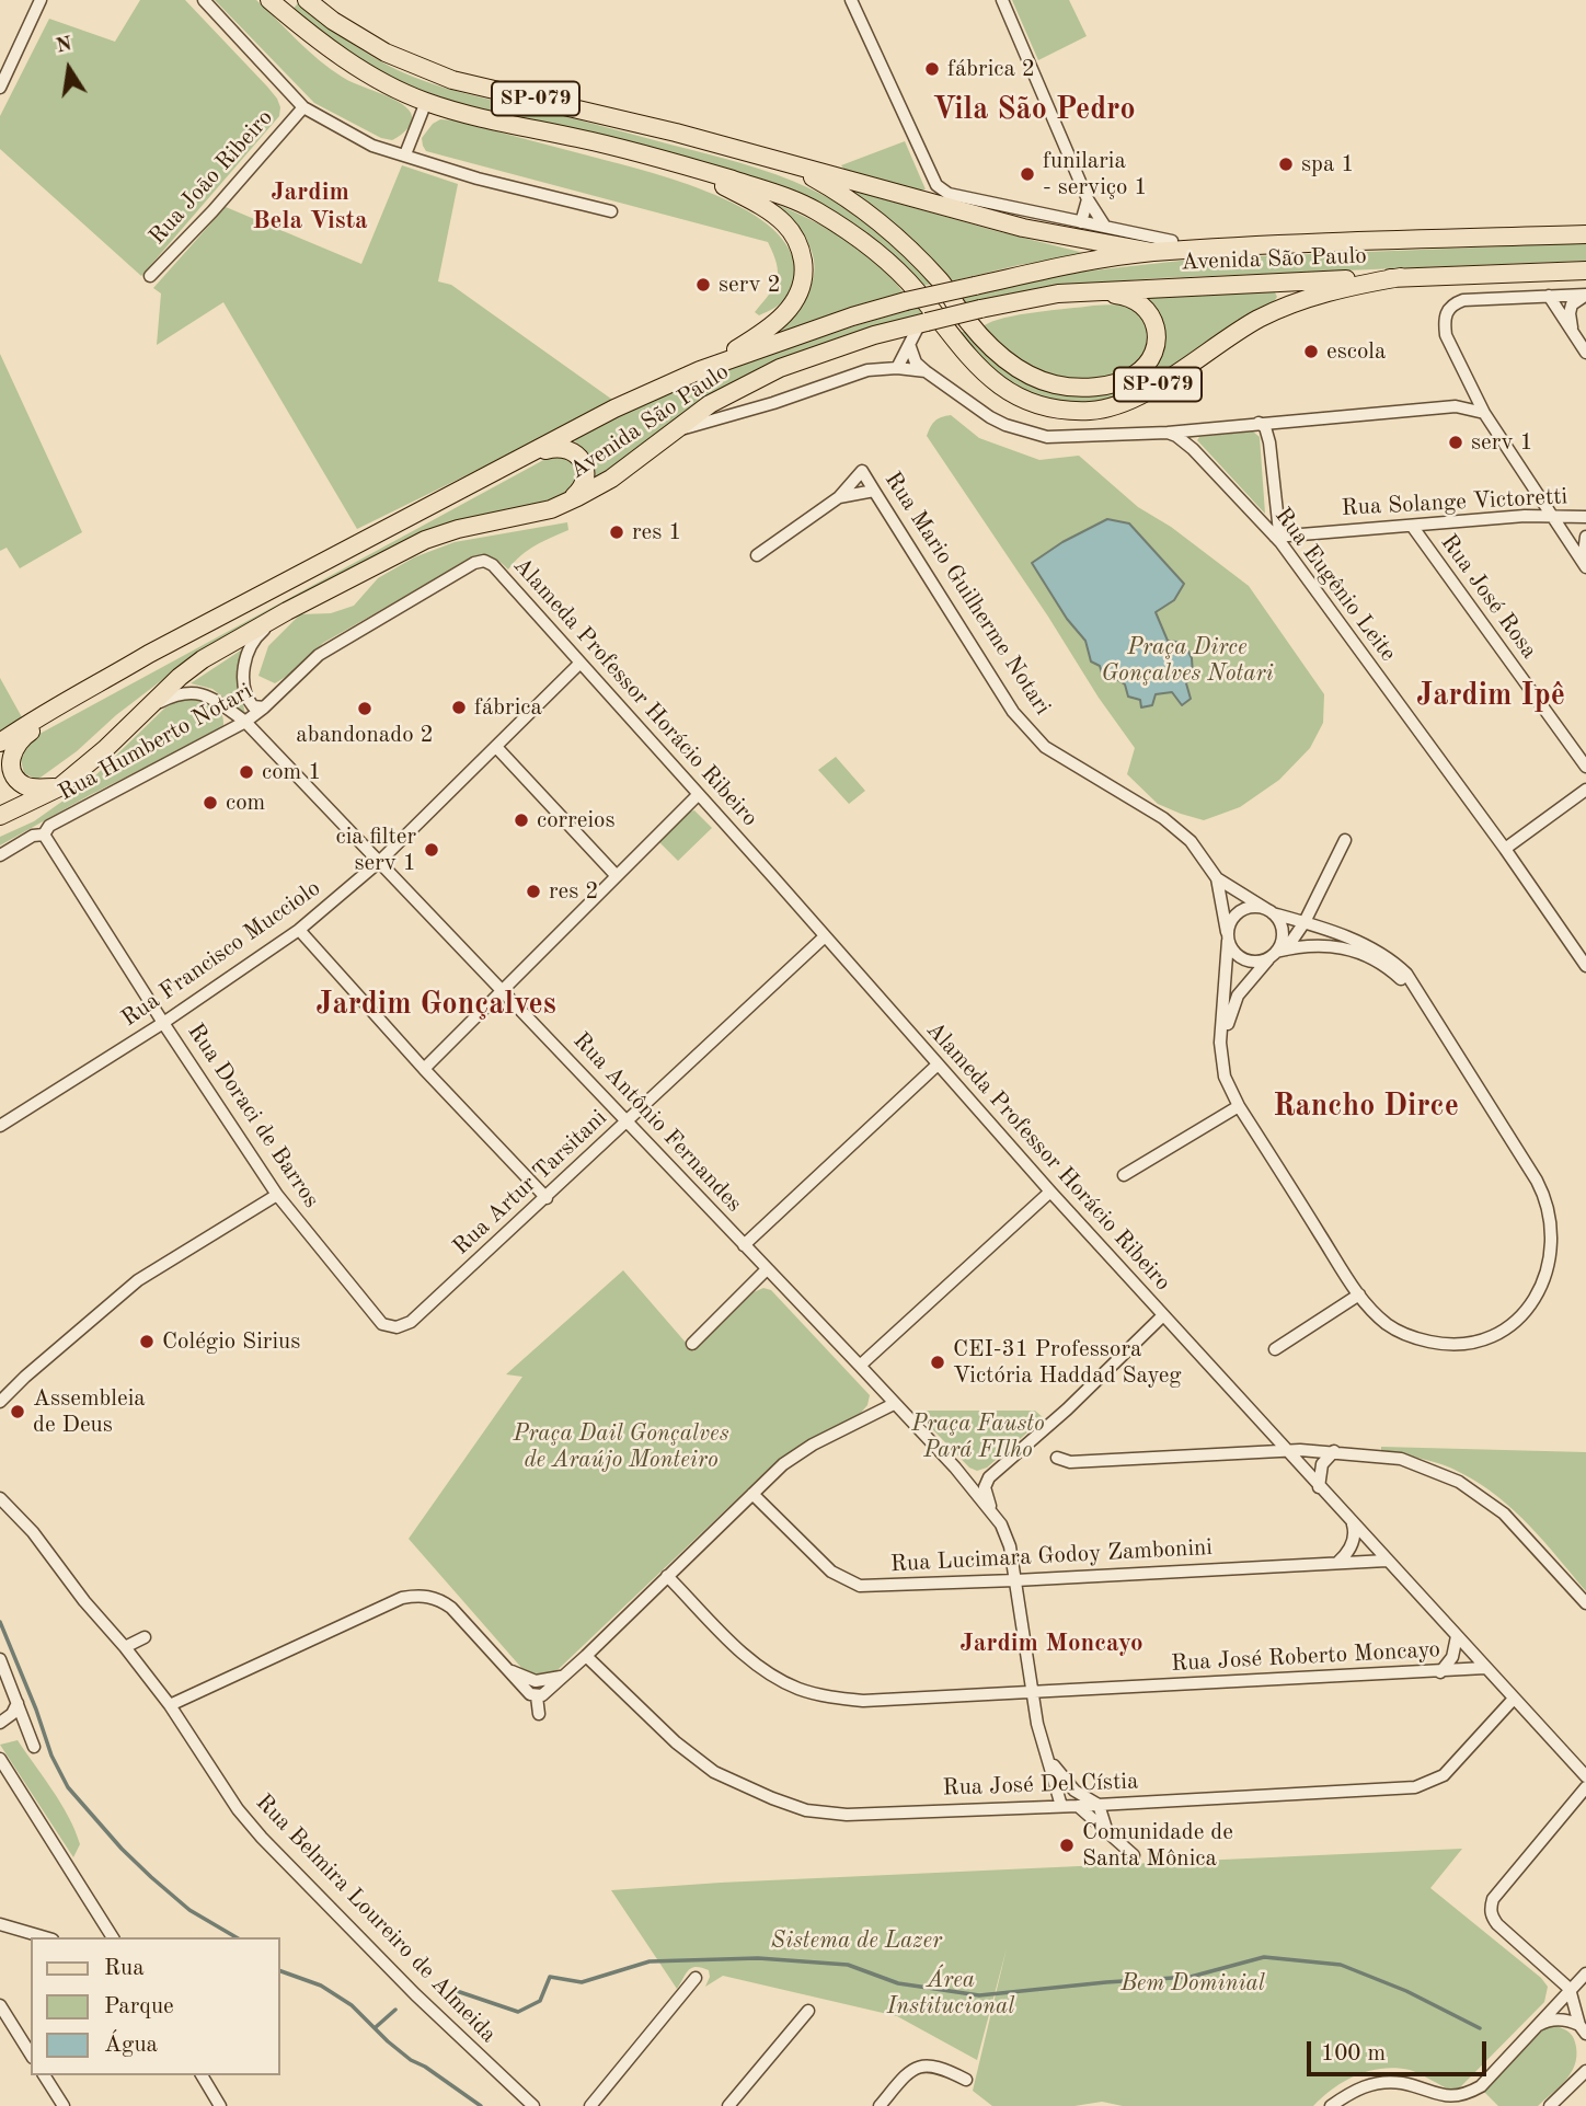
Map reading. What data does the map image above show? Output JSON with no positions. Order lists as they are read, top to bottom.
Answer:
{
  "streets": {
    "main road": ["SP-079", "Avenida São Paulo"],
    "street": [
      "Rua Joāo Ribeiro",
      "Rua Solange Victoretti",
      "Rua Eugênio Leite",
      "Rua Mario Guilherme Notari",
      "Rua José Rosa",
      "Alameda Professor Horácio Ribeiro",
      "Rua Humberto Notari",
      "Rua Francisco Mucciolo",
      "Rua Doraci de Barros",
      "Rua Antônio Fernandes",
      "Rua Artur Tarsitani",
      "Rua Lucimara Godoy Zambonini",
      "Rua José Roberto Moncayo",
      "Rua José Del Cístia",
      "Rua Belmira Loureiro de Almeida"
    ]
  },
  "crossings": [
    ["SP-079", "Avenida São Paulo"],
    ["Avenida São Paulo", "Rua Antônio Fernandes"],
    ["Rua Solange Victoretti", "Rua Eugênio Leite"],
    ["Rua Solange Victoretti", "Rua José Rosa"],
    ["Alameda Professor Horácio Ribeiro", "Rua Humberto Notari"],
    ["Alameda Professor Horácio Ribeiro", "Rua Francisco Mucciolo"],
    ["Alameda Professor Horácio Ribeiro", "Rua Artur Tarsitani"],
    ["Alameda Professor Horácio Ribeiro", "Rua Lucimara Godoy Zambonini"],
    ["Alameda Professor Horácio Ribeiro", "Rua José Roberto Moncayo"],
    ["Alameda Professor Horácio Ribeiro", "Rua José Del Cístia"],
    ["Rua Humberto Notari", "Rua Doraci de Barros"],
    ["Rua Humberto Notari", "Rua Antônio Fernandes"],
    ["Rua Francisco Mucciolo", "Rua Doraci de Barros"],
    ["Rua Francisco Mucciolo", "Rua Antônio Fernandes"],
    ["Rua Doraci de Barros", "Rua Artur Tarsitani"],
    ["Rua Antônio Fernandes", "Rua Artur Tarsitani"],
    ["Rua Antônio Fernandes", "Rua Lucimara Godoy Zambonini"],
    ["Rua Antônio Fernandes", "Rua José Roberto Moncayo"],
    ["Rua Antônio Fernandes", "Rua José Del Cístia"]
  ],
  "districts": [
    "Vila São Pedro",
    "Jardim Bela Vista",
    "Jardim Ipê",
    "Jardim Gonçalves",
    "Rancho Dirce",
    "Jardim Moncayo"
  ],
  "parks": [
    "Praça Dirce Gonçalves Notari",
    "Praça Fausto Pará FIlho",
    "Praça Dail Gonçalves de Araújo Monteiro",
    "Sistema de Lazer",
    "Área Institucional",
    "Bem Dominial"
  ],
  "places": [
    "fábrica 2",
    "spa 1",
    "funilaria - serviço 1",
    "serv 2",
    "escola",
    "serv 1",
    "res 1",
    "fábrica",
    "abandonado 2",
    "com 1",
    "com",
    "correios",
    "cia filter serv 1",
    "res 2",
    "Colégio Sirius",
    "CEI-31 Professora Victória Haddad Sayeg",
    "Assembleia de Deus",
    "Comunidade de Santa Mônica"
  ],
  "legend": ["Rua", "Parque", "Água"],
  "scale_bar": "100 m",
  "north": "top"
}
